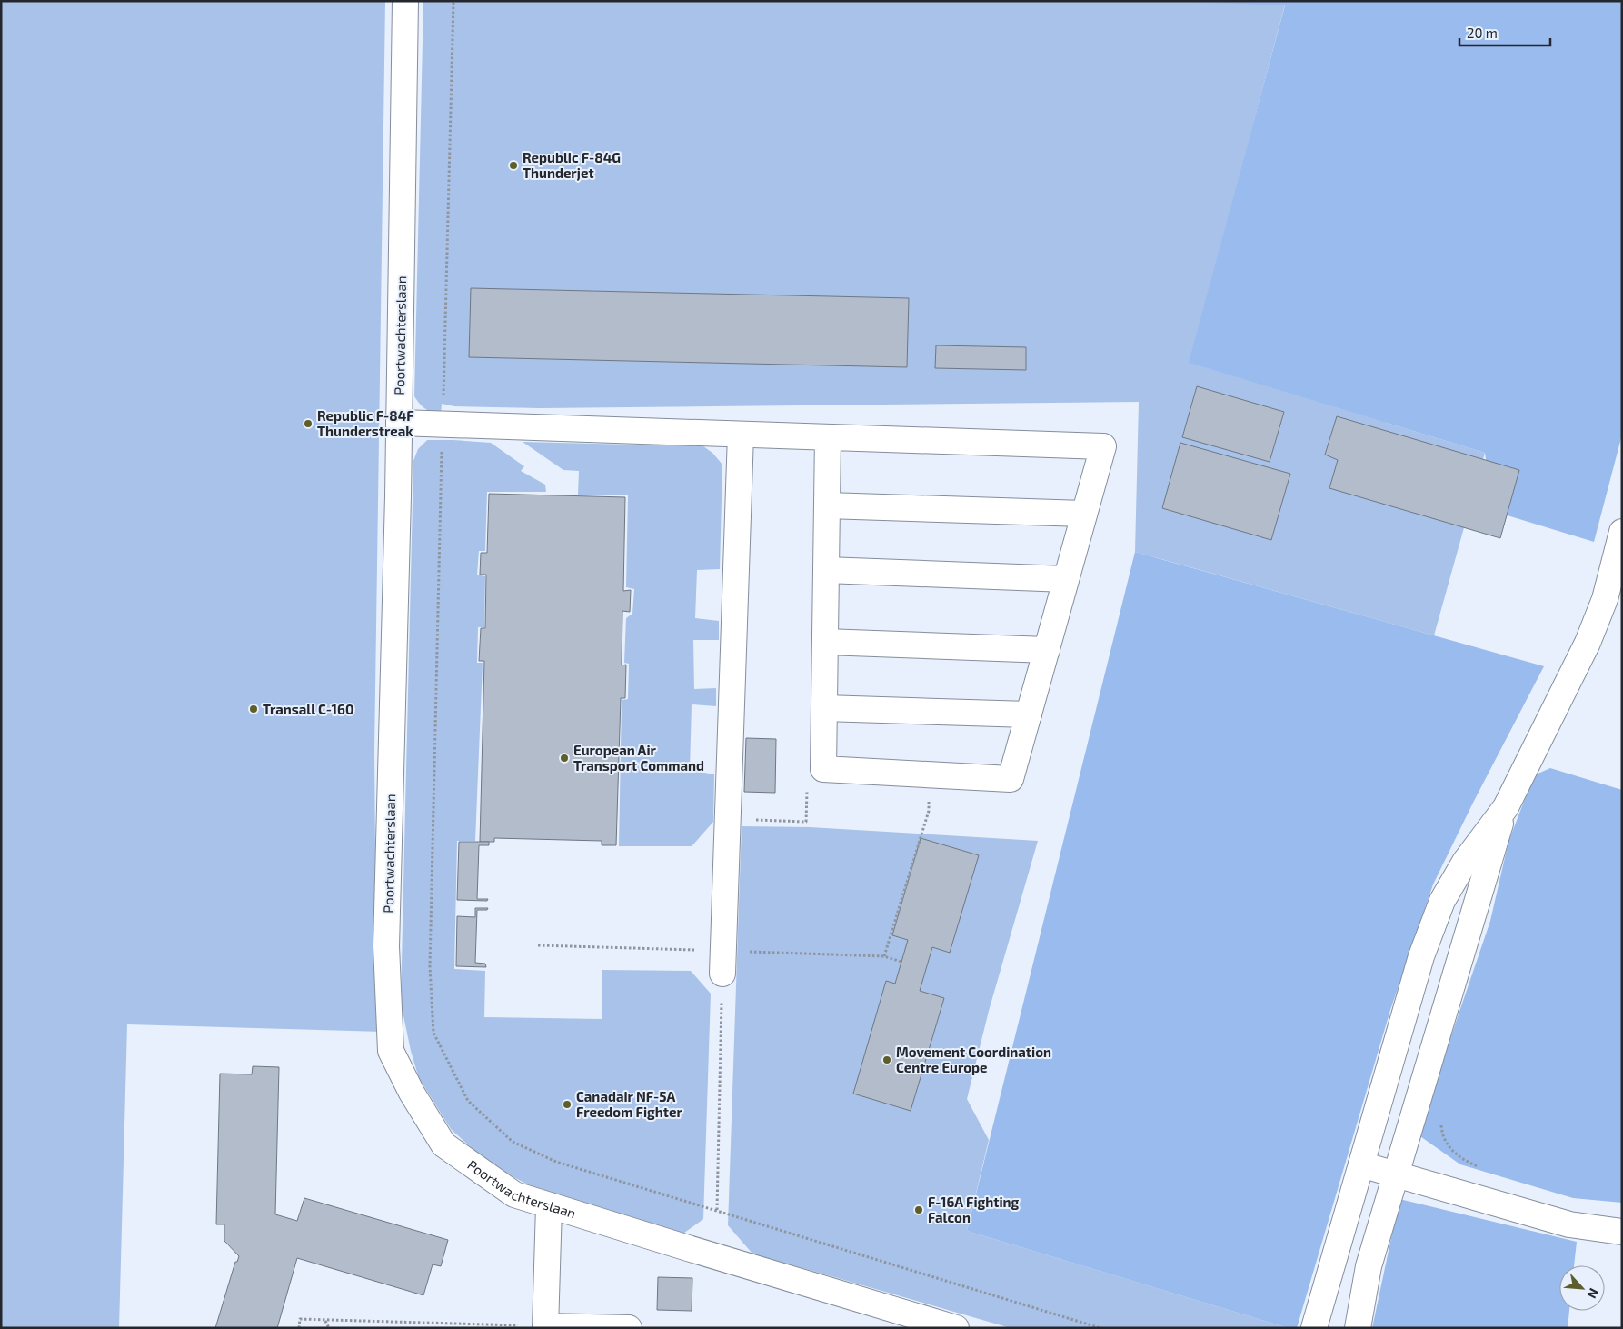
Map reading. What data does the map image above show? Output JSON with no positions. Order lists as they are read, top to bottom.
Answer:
{
  "streets": {
    "lane": ["Poortwachterslaan"]
  },
  "places": [
    "Republic F-84G Thunderjet",
    "Republic F-84F Thunderstreak",
    "Transall C-160",
    "European Air Transport Command",
    "Movement Coordination Centre Europe",
    "Canadair NF-5A Freedom Fighter",
    "F-16A Fighting Falcon"
  ],
  "scale_bar": "20 m",
  "north": "bottom right"
}
